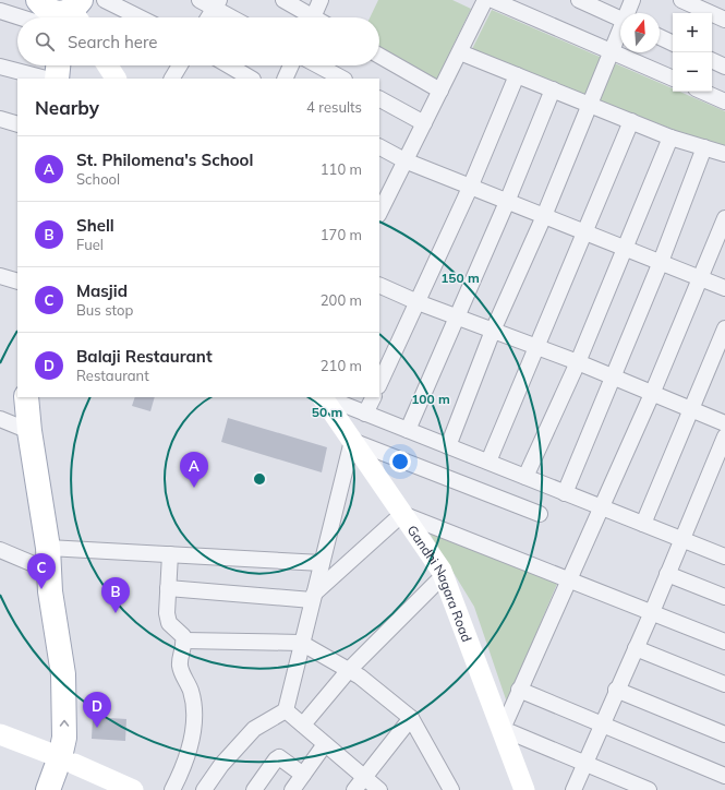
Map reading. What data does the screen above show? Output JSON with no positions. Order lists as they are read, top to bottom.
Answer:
{
  "streets": {
    "street": ["Gandhi Nagara Road"]
  },
  "north": "top",
  "page": {
    "map_buttons": ["+", "−"],
    "search": "Search here",
    "heading": ["Nearby", "4 results"],
    "list": [
      {
        "mark": "A",
        "name": "St. Philomena's School",
        "note": "School",
        "value": "110 m"
      },
      {
        "mark": "B",
        "name": "Shell",
        "note": "Fuel",
        "value": "170 m"
      },
      {
        "mark": "C",
        "name": "Masjid",
        "note": "Bus stop",
        "value": "200 m"
      },
      {
        "mark": "D",
        "name": "Balaji Restaurant",
        "note": "Restaurant",
        "value": "210 m"
      }
    ],
    "pins": [
      "A",
      "C",
      "B",
      "D"
    ]
  },
  "rings": ["150 m", "100 m", "50 m"]
}
